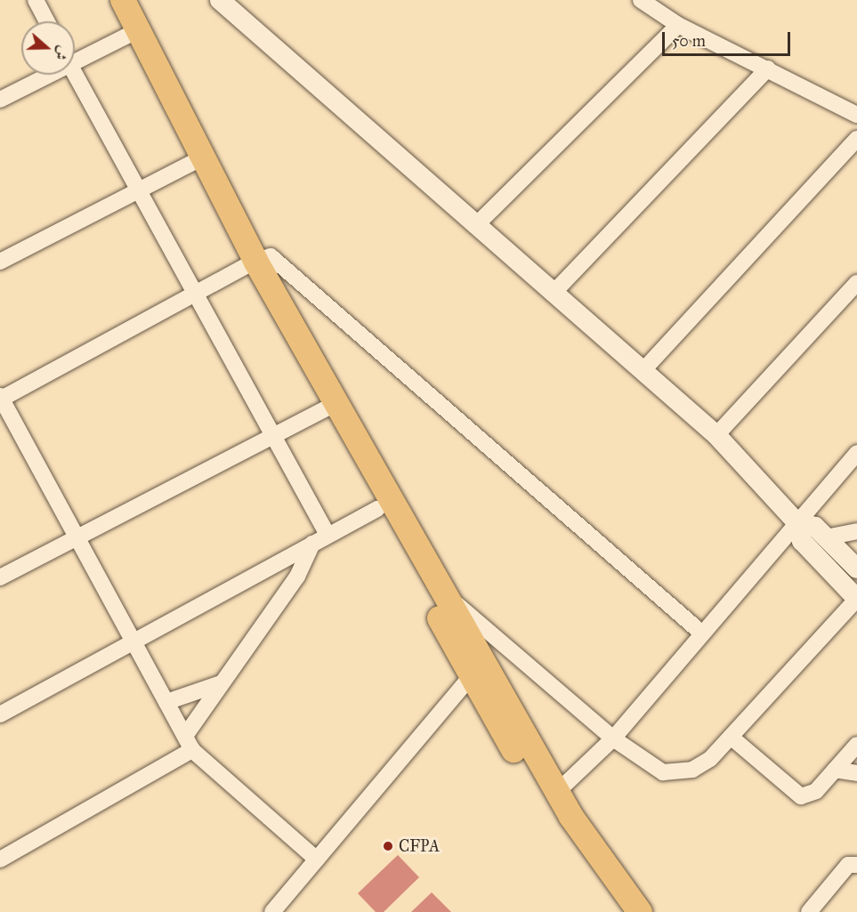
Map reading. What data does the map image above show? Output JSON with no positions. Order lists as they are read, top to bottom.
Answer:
{
  "places": ["CFPA"],
  "scale_bar": "50 m",
  "north": "right"
}
